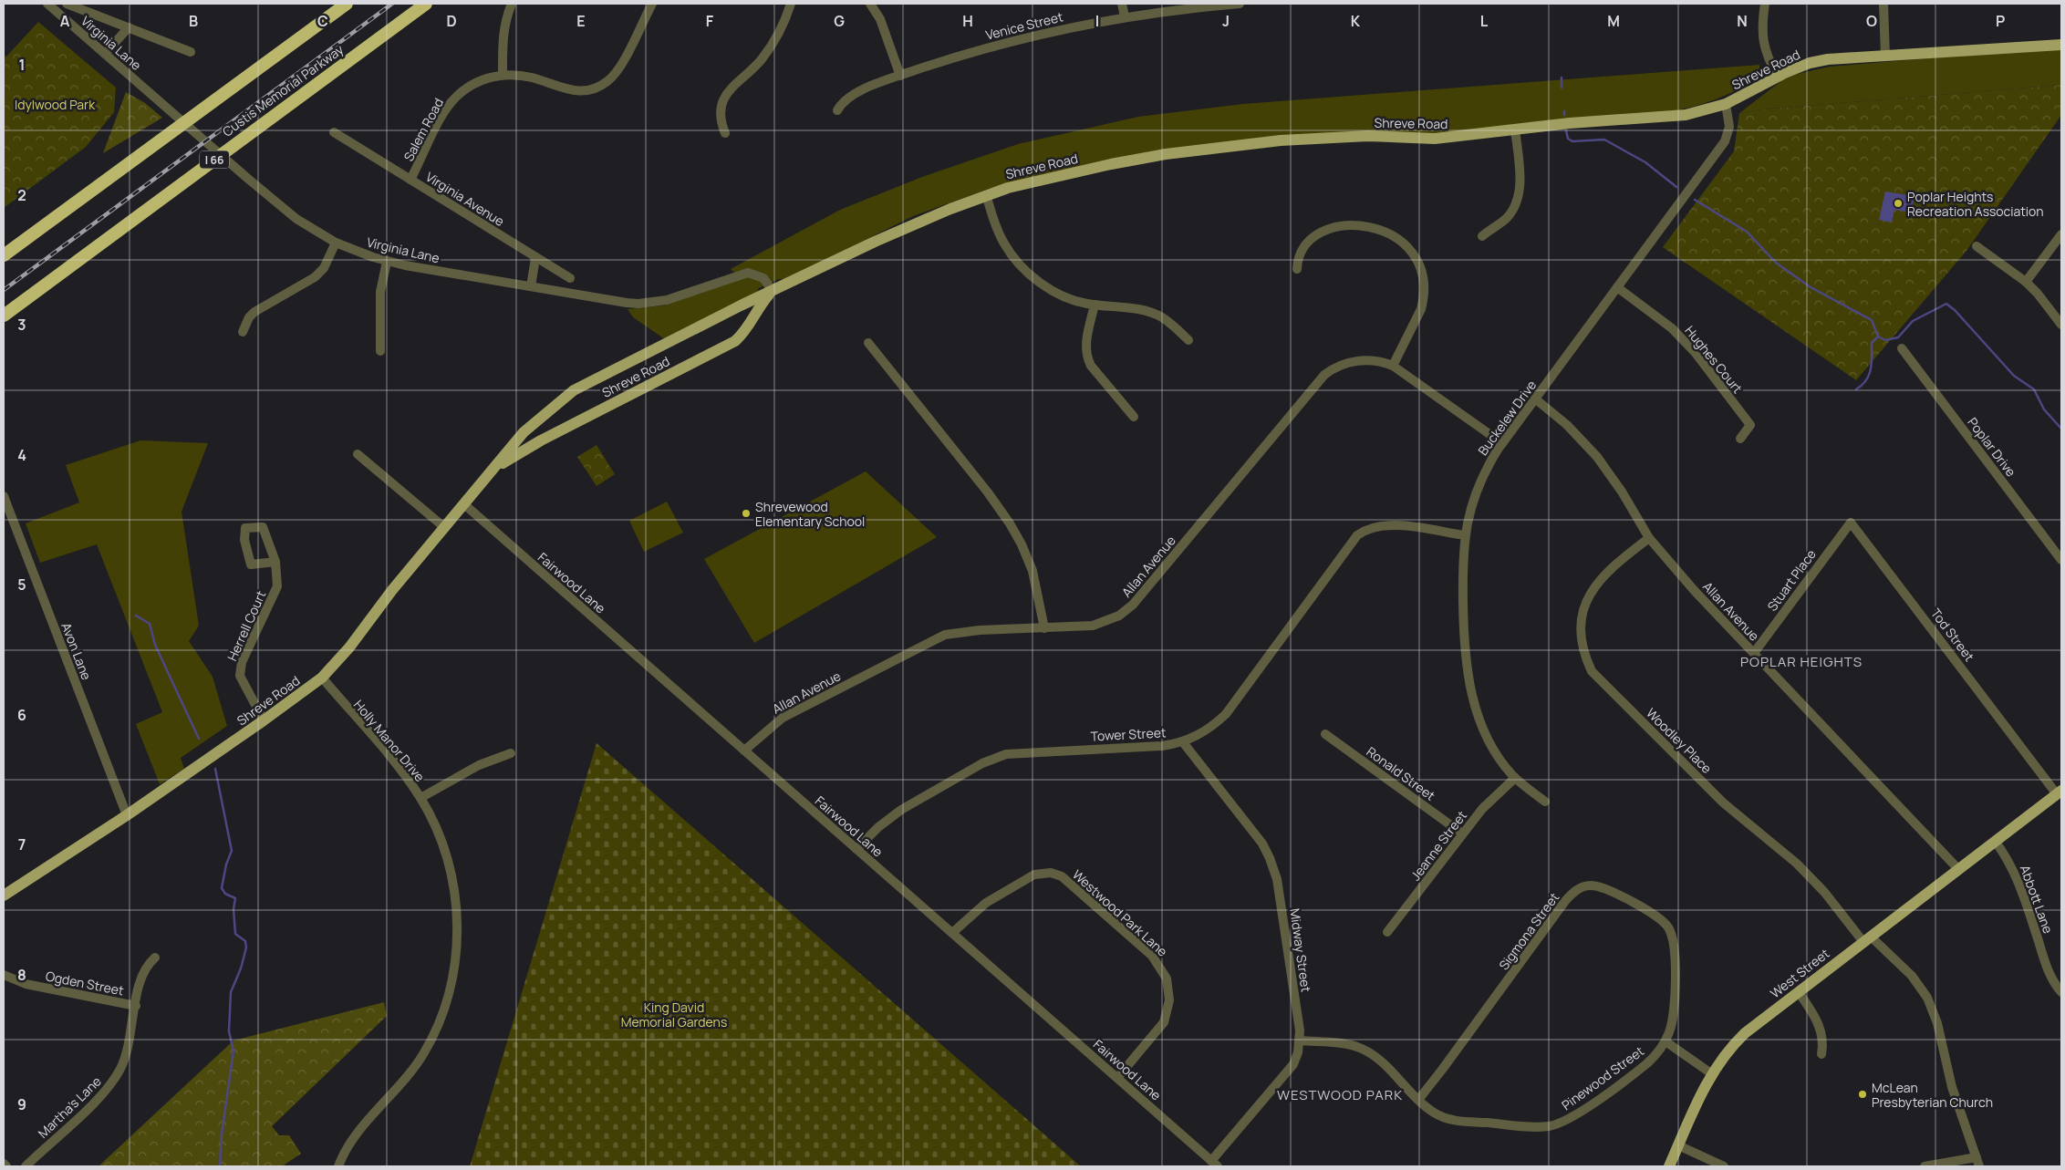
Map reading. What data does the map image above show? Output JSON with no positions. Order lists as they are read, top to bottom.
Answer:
{
  "streets": {
    "highway": ["Custis Memorial Parkway", "I 66"],
    "main road": ["Shreve Road", "West Street"],
    "street": [
      "Venice Street",
      "Virginia Lane",
      "Salem Road",
      "Virginia Avenue",
      "Hughes Court",
      "Buckelew Drive",
      "Poplar Drive",
      "Allan Avenue",
      "Stuart Place",
      "Fairwood Lane",
      "Herrell Court",
      "Tod Street",
      "Avon Lane",
      "Tower Street",
      "Holly Manor Drive",
      "Woodley Place",
      "Ronald Street",
      "Jeanne Street",
      "Abbott Lane",
      "Westwood Park Lane",
      "Sigmona Street",
      "Midway Street",
      "Ogden Street",
      "Pinewood Street",
      "Martha's Lane"
    ]
  },
  "crossings": [
    ["Virginia Lane", "Shreve Road"],
    ["Shreve Road", "Buckelew Drive"],
    ["Shreve Road", "Fairwood Lane"],
    ["Shreve Road", "Herrell Court"],
    ["Shreve Road", "Avon Lane"],
    ["Shreve Road", "Holly Manor Drive"],
    ["Salem Road", "Virginia Avenue"],
    ["Hughes Court", "Buckelew Drive"],
    ["Buckelew Drive", "Allan Avenue"],
    ["Buckelew Drive", "Tower Street"],
    ["Buckelew Drive", "Jeanne Street"],
    ["Allan Avenue", "Stuart Place"],
    ["Allan Avenue", "Fairwood Lane"],
    ["Allan Avenue", "Woodley Place"],
    ["Allan Avenue", "West Street"],
    ["Stuart Place", "Tod Street"],
    ["Fairwood Lane", "Tower Street"],
    ["Fairwood Lane", "Westwood Park Lane"],
    ["Fairwood Lane", "Midway Street"],
    ["Tod Street", "West Street"],
    ["Tower Street", "Midway Street"],
    ["Woodley Place", "West Street"],
    ["Ronald Street", "Jeanne Street"],
    ["Abbott Lane", "West Street"],
    ["Sigmona Street", "Pinewood Street"],
    ["Midway Street", "Pinewood Street"],
    ["Ogden Street", "Martha's Lane"]
  ],
  "districts": ["POPLAR HEIGHTS", "WESTWOOD PARK"],
  "parks": ["Idylwood Park", "King David Memorial Gardens"],
  "places": ["Poplar Heights Recreation Association", "Shrevewood Elementary School", "McLean Presbyterian Church"],
  "grid": {
    "columns": [
      "A",
      "B",
      "C",
      "D",
      "E",
      "F",
      "G",
      "H",
      "I",
      "J",
      "K",
      "L",
      "M",
      "N",
      "O",
      "P"
    ],
    "rows": [
      "1",
      "2",
      "3",
      "4",
      "5",
      "6",
      "7",
      "8",
      "9"
    ]
  }
}
